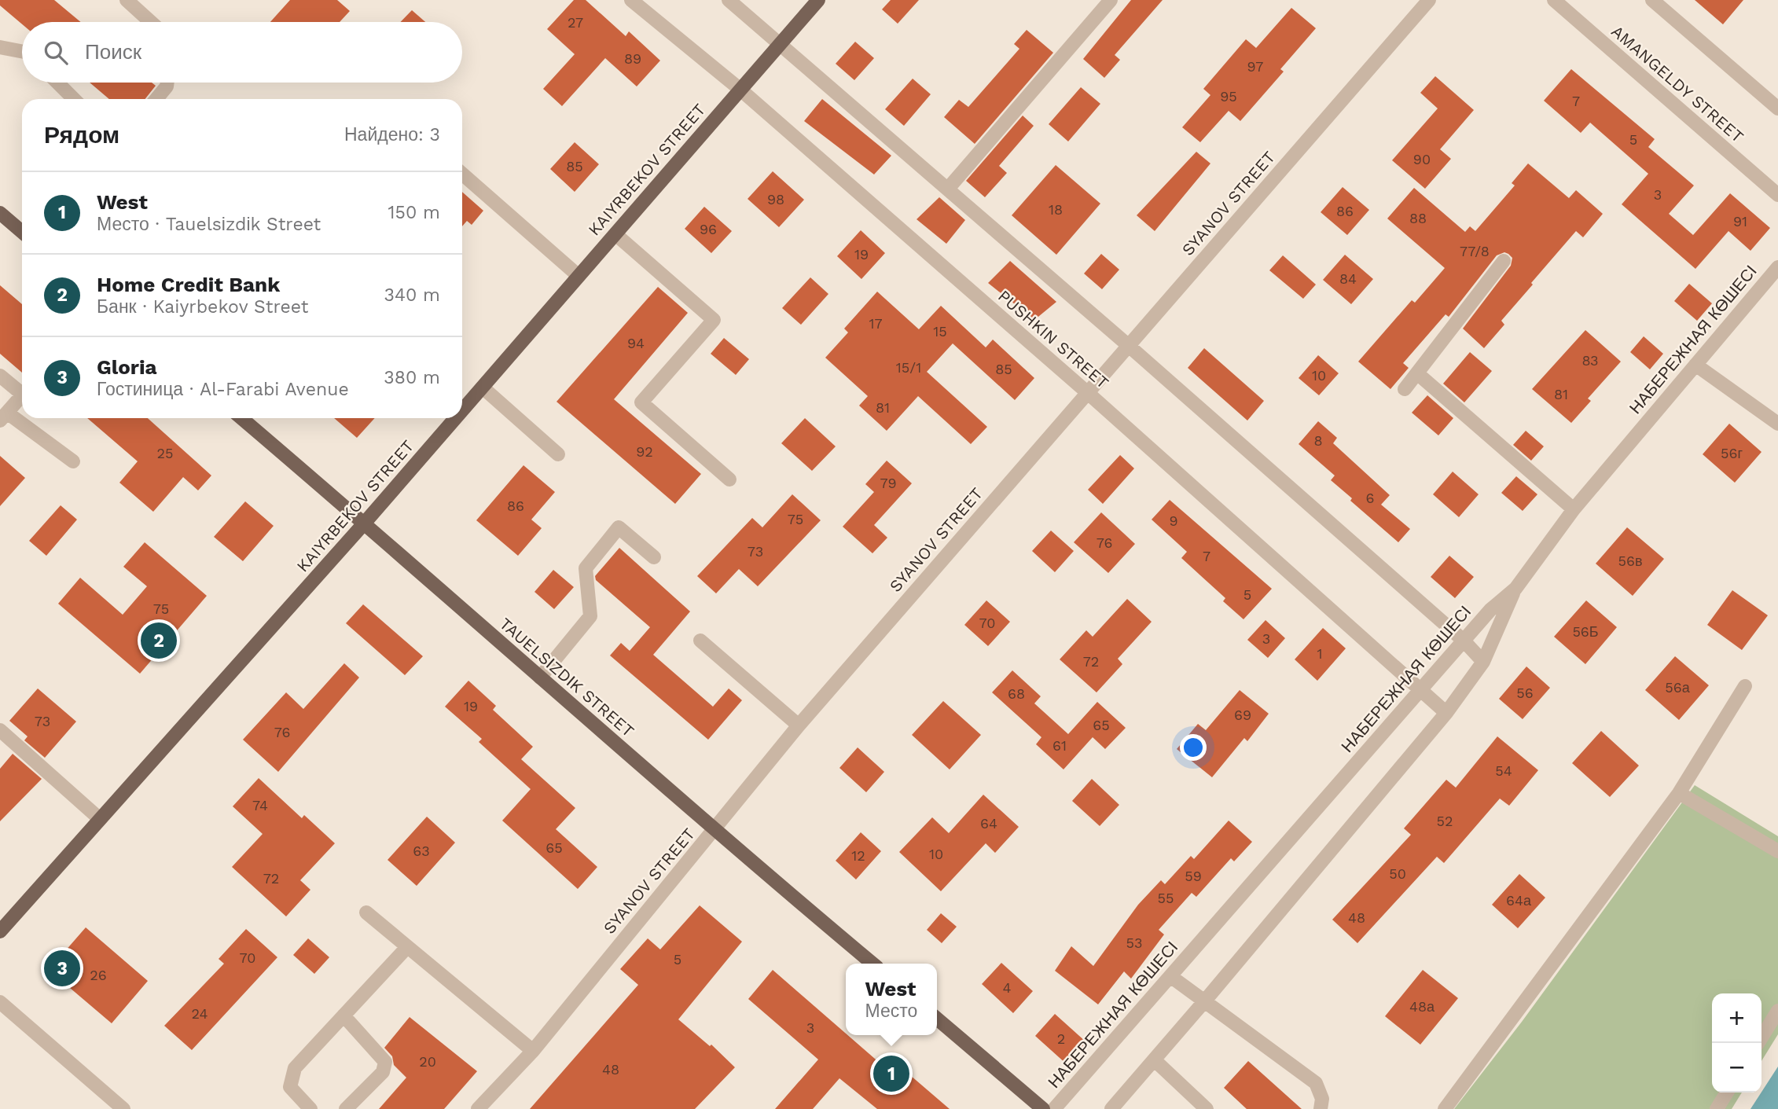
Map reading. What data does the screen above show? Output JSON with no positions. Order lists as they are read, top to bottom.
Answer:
{
  "streets": {
    "main road": ["KAIYRBEKOV STREET", "TAUELSІZDІK STREET"],
    "street": [
      "AMANGELDY STREET",
      "SYANOV STREET",
      "PUSHKIN STREET",
      "НАБЕРЕЖНАЯ КӨШЕСІ"
    ]
  },
  "crossings": [
    ["KAIYRBEKOV STREET", "PUSHKIN STREET"],
    ["KAIYRBEKOV STREET", "TAUELSІZDІK STREET"],
    ["SYANOV STREET", "PUSHKIN STREET"],
    ["SYANOV STREET", "TAUELSІZDІK STREET"],
    ["PUSHKIN STREET", "НАБЕРЕЖНАЯ КӨШЕСІ"]
  ],
  "house_numbers": [
    "27",
    "89",
    "97",
    "95",
    "7",
    "5",
    "90",
    "85",
    "3",
    "98",
    "18",
    "86",
    "88",
    "91",
    "96",
    "77/8",
    "19",
    "84",
    "17",
    "15",
    "94",
    "83",
    "15/1",
    "85",
    "10",
    "81",
    "81",
    "8",
    "92",
    "25",
    "56г",
    "79",
    "6",
    "86",
    "75",
    "9",
    "76",
    "73",
    "7",
    "56в",
    "5",
    "75",
    "70",
    "56Б",
    "3",
    "1",
    "72",
    "56а",
    "56",
    "68",
    "19",
    "69",
    "73",
    "65",
    "76",
    "61",
    "54",
    "74",
    "52",
    "64",
    "65",
    "63",
    "10",
    "12",
    "50",
    "59",
    "72",
    "55",
    "64а",
    "48",
    "53",
    "70",
    "5",
    "26",
    "4",
    "48а",
    "24",
    "3",
    "2",
    "20",
    "48"
  ],
  "page": {
    "search": "Поиск",
    "heading": ["Рядом", "Найдено: 3"],
    "list": [
      {
        "mark": "1",
        "name": "West",
        "note": "Место · Tauelsіzdіk Street",
        "value": "150 m"
      },
      {
        "mark": "2",
        "name": "Home Credit Bank",
        "note": "Банк · Kaiyrbekov Street",
        "value": "340 m"
      },
      {
        "mark": "3",
        "name": "Gloria",
        "note": "Гостиница · Al-Farabi Avenue",
        "value": "380 m"
      }
    ],
    "pins": ["2", "3", "1"],
    "popup": ["West", "Место"],
    "map_buttons": ["+", "−"]
  }
}
